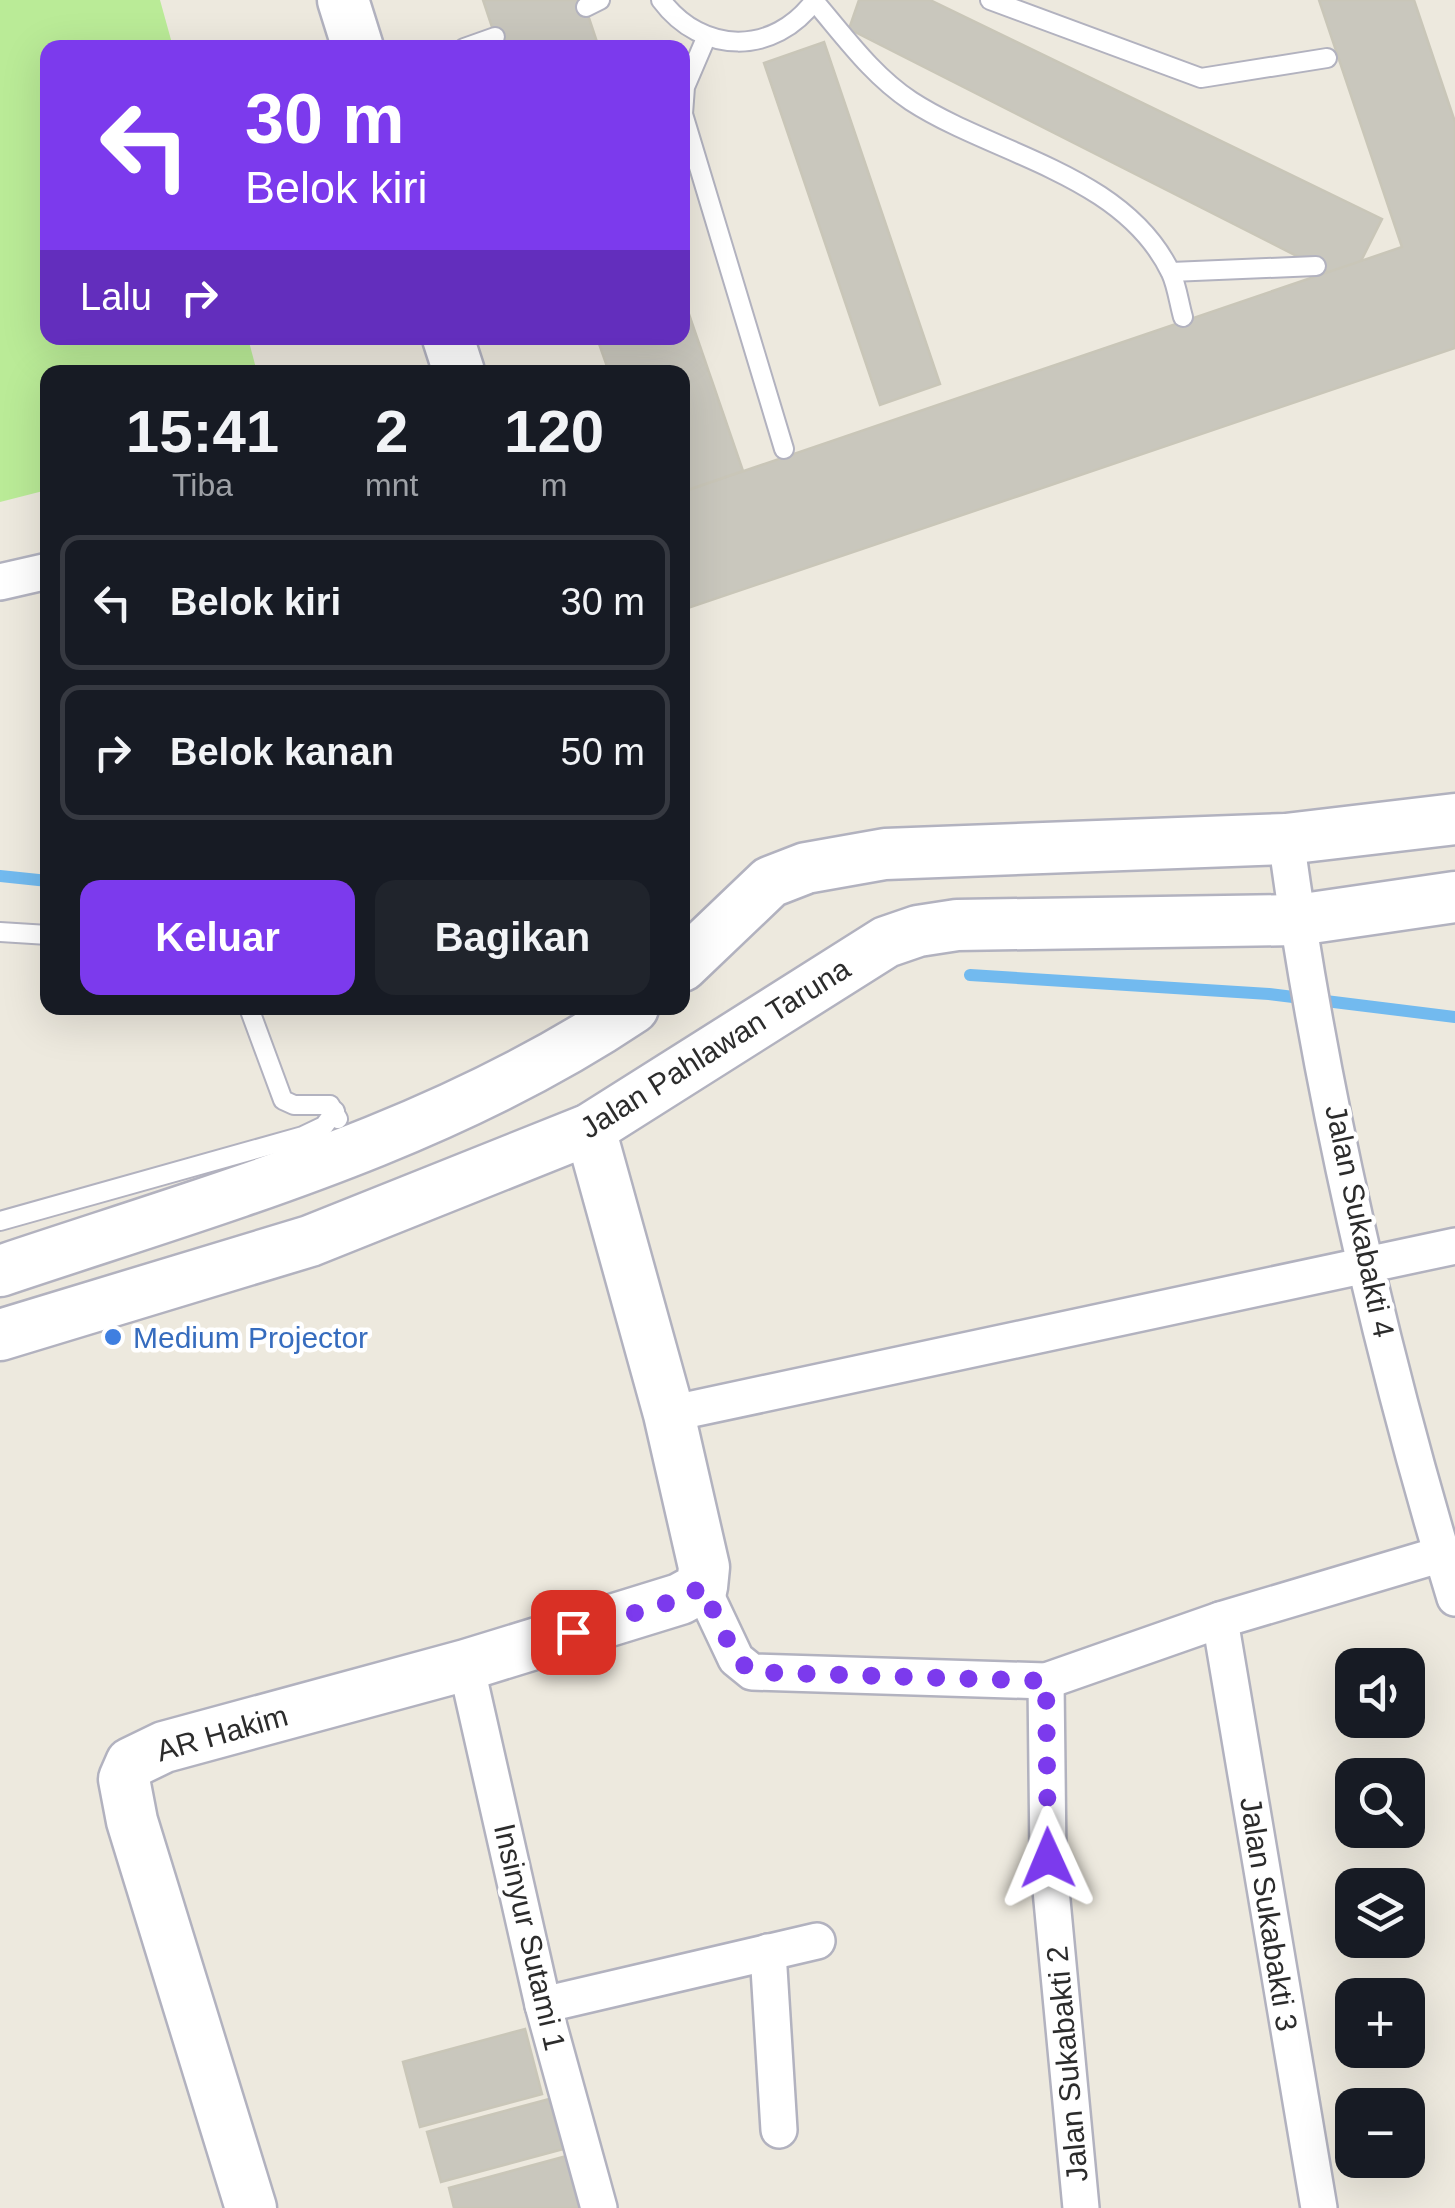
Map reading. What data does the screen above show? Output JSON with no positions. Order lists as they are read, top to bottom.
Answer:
{
  "streets": {
    "main road": ["Jalan Pahlawan Taruna", "AR Hakim"],
    "street": [
      "Jalan Sukabakti 4",
      "Jalan Sukabakti 3",
      "Insinyur Sutami 1",
      "Jalan Sukabakti 2"
    ]
  },
  "crossings": [
    ["Jalan Pahlawan Taruna", "Jalan Sukabakti 4"],
    ["AR Hakim", "Insinyur Sutami 1"]
  ],
  "places": ["Medium Projector"],
  "page": {
    "turn": ["30 m", "Belok kiri"],
    "then": "Lalu",
    "eta": [
      "15:41",
      "Tiba",
      "2",
      "mnt",
      "120",
      "m"
    ],
    "list": [
      {
        "name": "Belok kiri",
        "value": "30 m"
      },
      {
        "name": "Belok kanan",
        "value": "50 m"
      }
    ],
    "buttons": ["Keluar", "Bagikan"],
    "map_buttons": ["+", "−"]
  }
}
